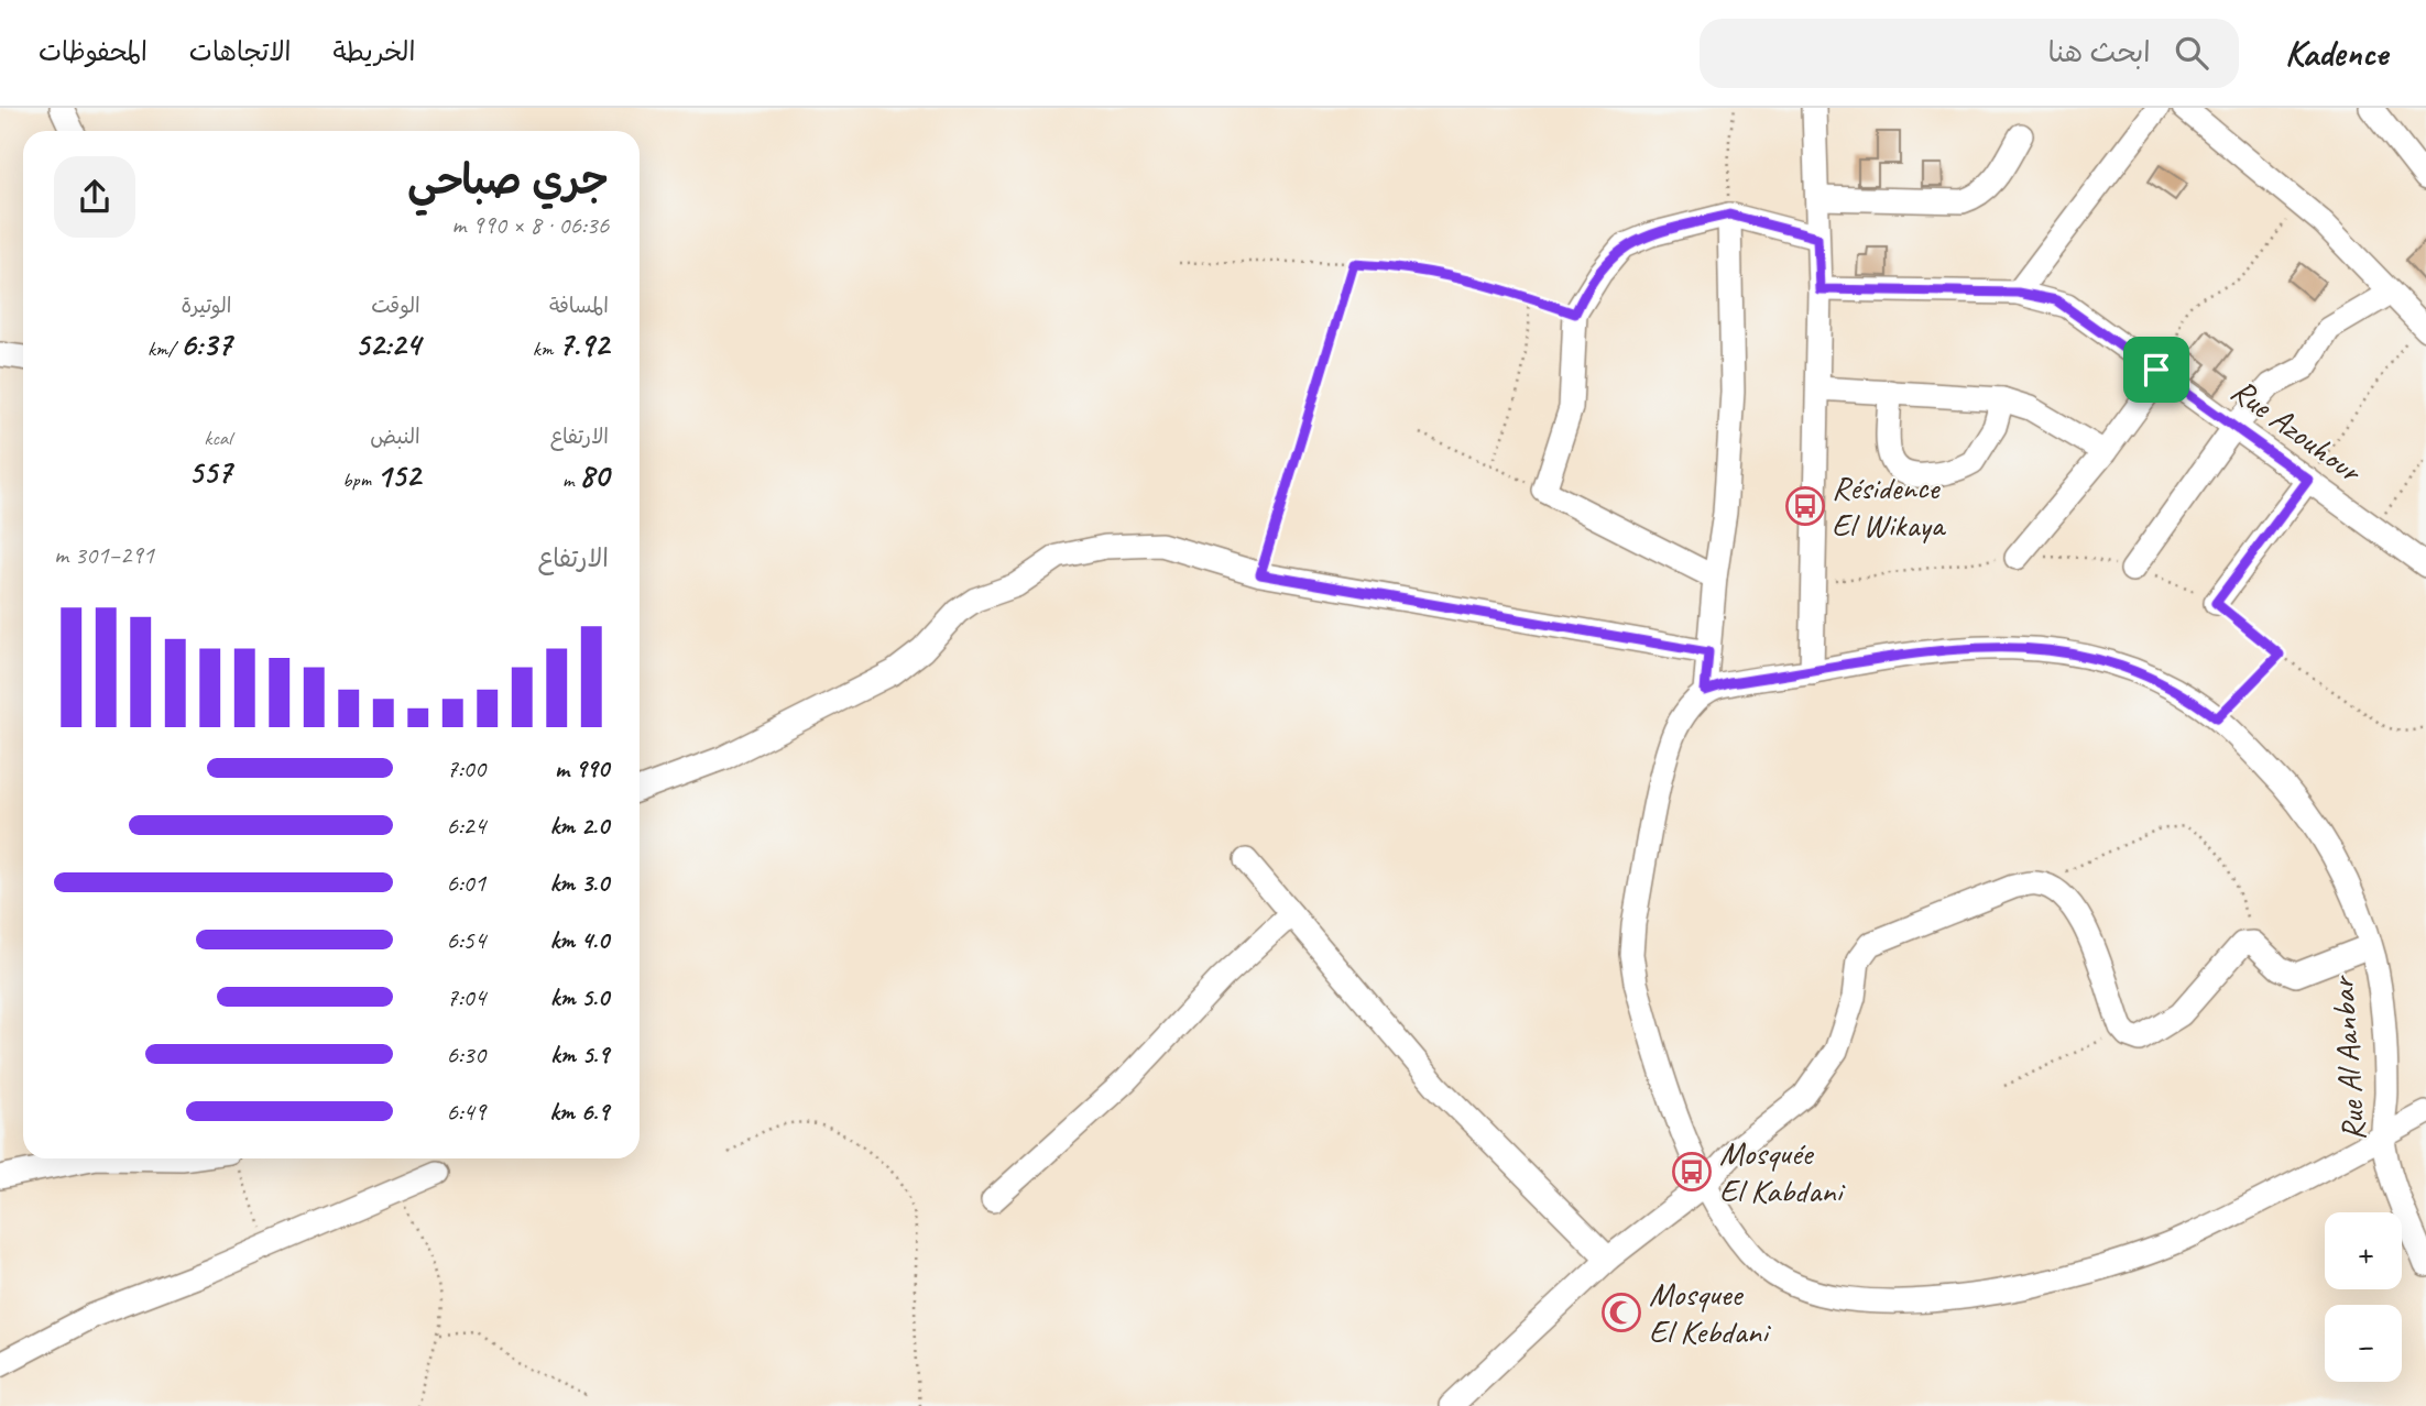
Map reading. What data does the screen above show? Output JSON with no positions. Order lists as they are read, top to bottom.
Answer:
{
  "streets": {
    "street": ["Rue Azouhour", "Rue Al Aanbar"]
  },
  "places": {
    "bus stop": ["Résidence El Wikaya", "Mosquée El Kabdani"],
    "mosque": ["Mosquee El Kebdani"]
  },
  "page": {
    "header": "Kadence",
    "search": "ابحث هنا",
    "nav": ["الخريطة", "الاتجاهات", "المحفوظات"],
    "heading": ["جري صباحي", "06:36 · 8 × 990 m"],
    "stats": [
      ["المسافة", "7.92 km"],
      ["الوقت", "52:24"],
      ["الوتيرة", "6:37 /km"],
      ["الارتفاع", "80 m"],
      ["النبض", "152 bpm"],
      ["kcal", "557"]
    ],
    "chart": ["الارتفاع", "291–301 m"],
    "list": [
      {
        "name": "990 m",
        "note": "7:00"
      },
      {
        "name": "2.0 km",
        "note": "6:24"
      },
      {
        "name": "3.0 km",
        "note": "6:01"
      },
      {
        "name": "4.0 km",
        "note": "6:54"
      },
      {
        "name": "5.0 km",
        "note": "7:04"
      },
      {
        "name": "5.9 km",
        "note": "6:30"
      },
      {
        "name": "6.9 km",
        "note": "6:49"
      }
    ],
    "map_buttons": ["+", "−"]
  }
}
